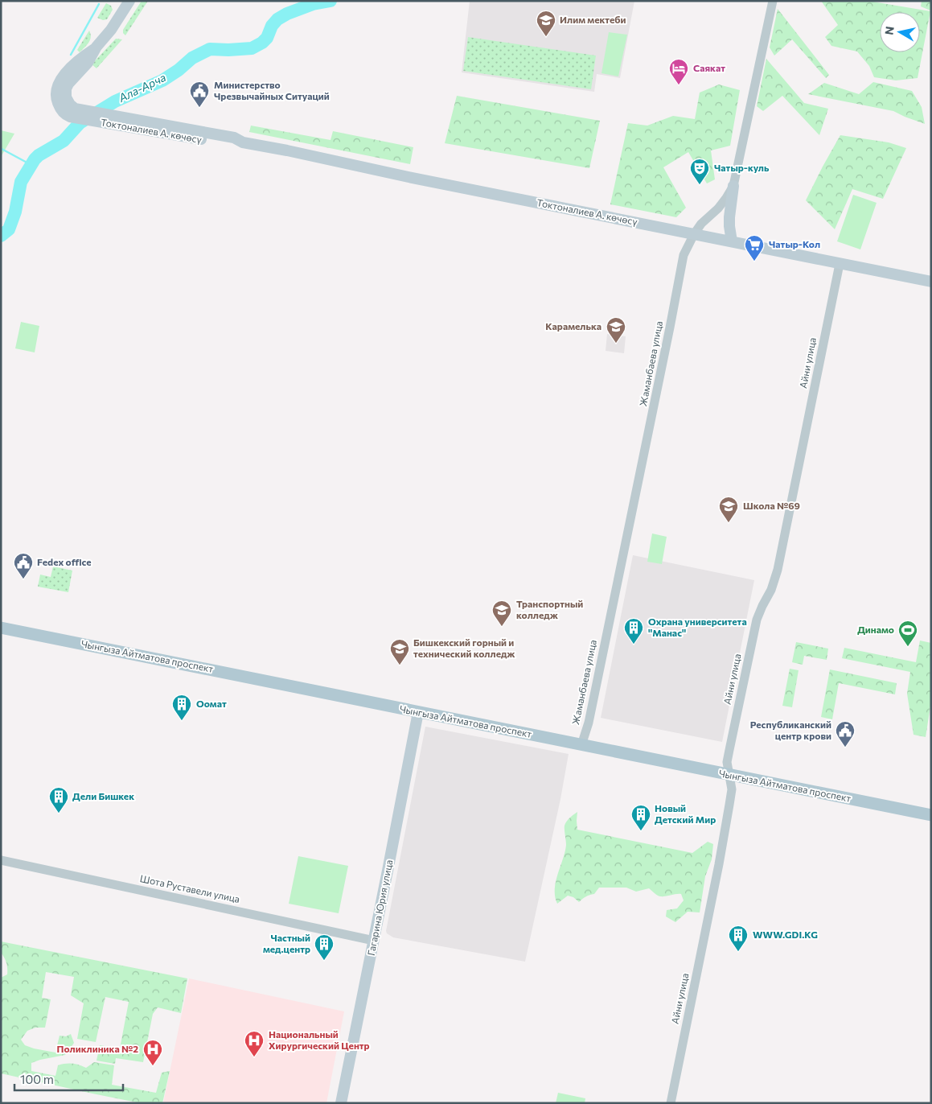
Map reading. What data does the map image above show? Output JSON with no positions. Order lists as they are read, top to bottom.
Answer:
{
  "streets": {
    "main road": ["Токтоналиев А. көчөсү", "Чынгыза Айтматова проспект", "Гагарина Юрия улица"],
    "street": ["Айни улица", "Жаманбаева улица", "Шота Руставели улица"]
  },
  "crossings": [
    ["Токтоналиев А. көчөсү", "Айни улица"],
    ["Токтоналиев А. көчөсү", "Жаманбаева улица"],
    ["Айни улица", "Чынгыза Айтматова проспект"],
    ["Жаманбаева улица", "Чынгыза Айтматова проспект"],
    ["Чынгыза Айтматова проспект", "Гагарина Юрия улица"],
    ["Шота Руставели улица", "Гагарина Юрия улица"]
  ],
  "water": ["Ала-Арча"],
  "places": {
    "school or university": [
      "Илим мектеби",
      "Карамелька",
      "Школа №69",
      "Транспортный колледж",
      "Бишкекский горный и технический колледж"
    ],
    "hotel": ["Саякат"],
    "public building": ["Министерство Чрезвычайных Ситуаций", "Fedex office", "Республиканский центр крови"],
    "theatre": ["Чатыр-куль"],
    "supermarket": ["Чатыр-Кол"],
    "building": [
      "Охрана университета \"Манас\"",
      "Оомат",
      "Дели Бишкек",
      "Новый Детский Мир",
      "WWW.GDI.KG",
      "Частный мед.центр"
    ],
    "sports": ["Динамо"],
    "hospital": ["Национальный Хирургический Центр", "Поликлиника №2"]
  },
  "scale_bar": "100 m",
  "north": "left"
}
